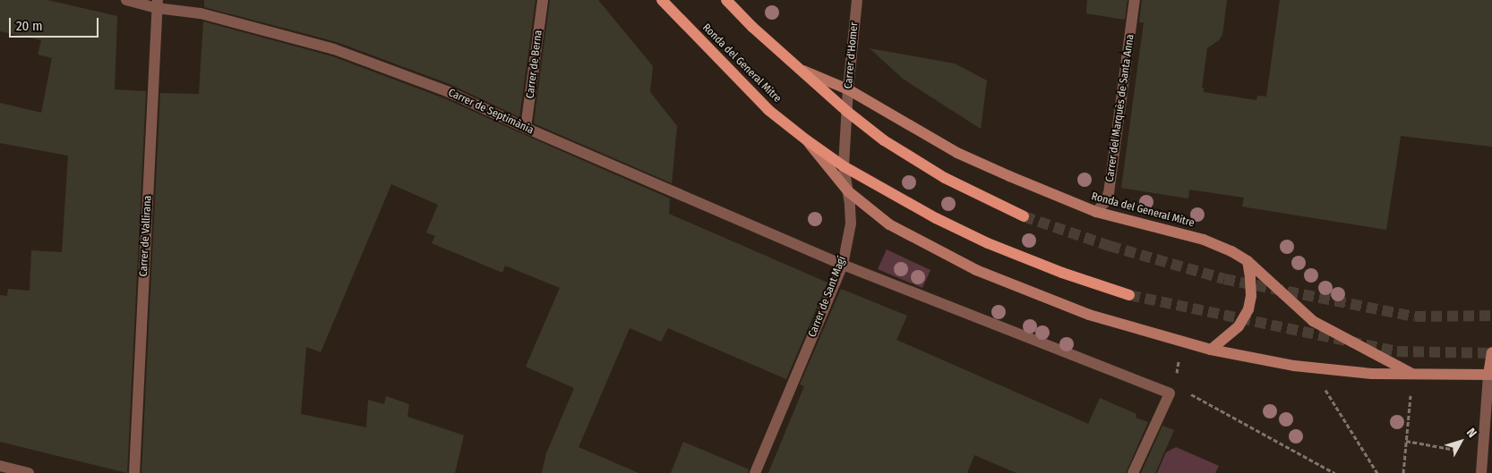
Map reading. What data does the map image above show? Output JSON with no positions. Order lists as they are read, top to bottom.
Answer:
{
  "streets": {
    "main road": ["Ronda del General Mitre"],
    "street": [
      "Carrer d'Homer",
      "Carrer de Berna",
      "Carrer del Marquès de Santa Anna",
      "Carrer de Septimània",
      "Carrer de Vallirana",
      "Carrer de Sant Magí"
    ]
  },
  "crossings": [
    ["Carrer d'Homer", "Ronda del General Mitre"],
    ["Carrer d'Homer", "Carrer de Sant Magí"],
    ["Ronda del General Mitre", "Carrer del Marquès de Santa Anna"],
    ["Ronda del General Mitre", "Carrer de Sant Magí"],
    ["Carrer de Berna", "Carrer de Septimània"],
    ["Carrer de Septimània", "Carrer de Vallirana"],
    ["Carrer de Septimània", "Carrer de Sant Magí"]
  ],
  "scale_bar": "20 m",
  "north": "top right"
}
